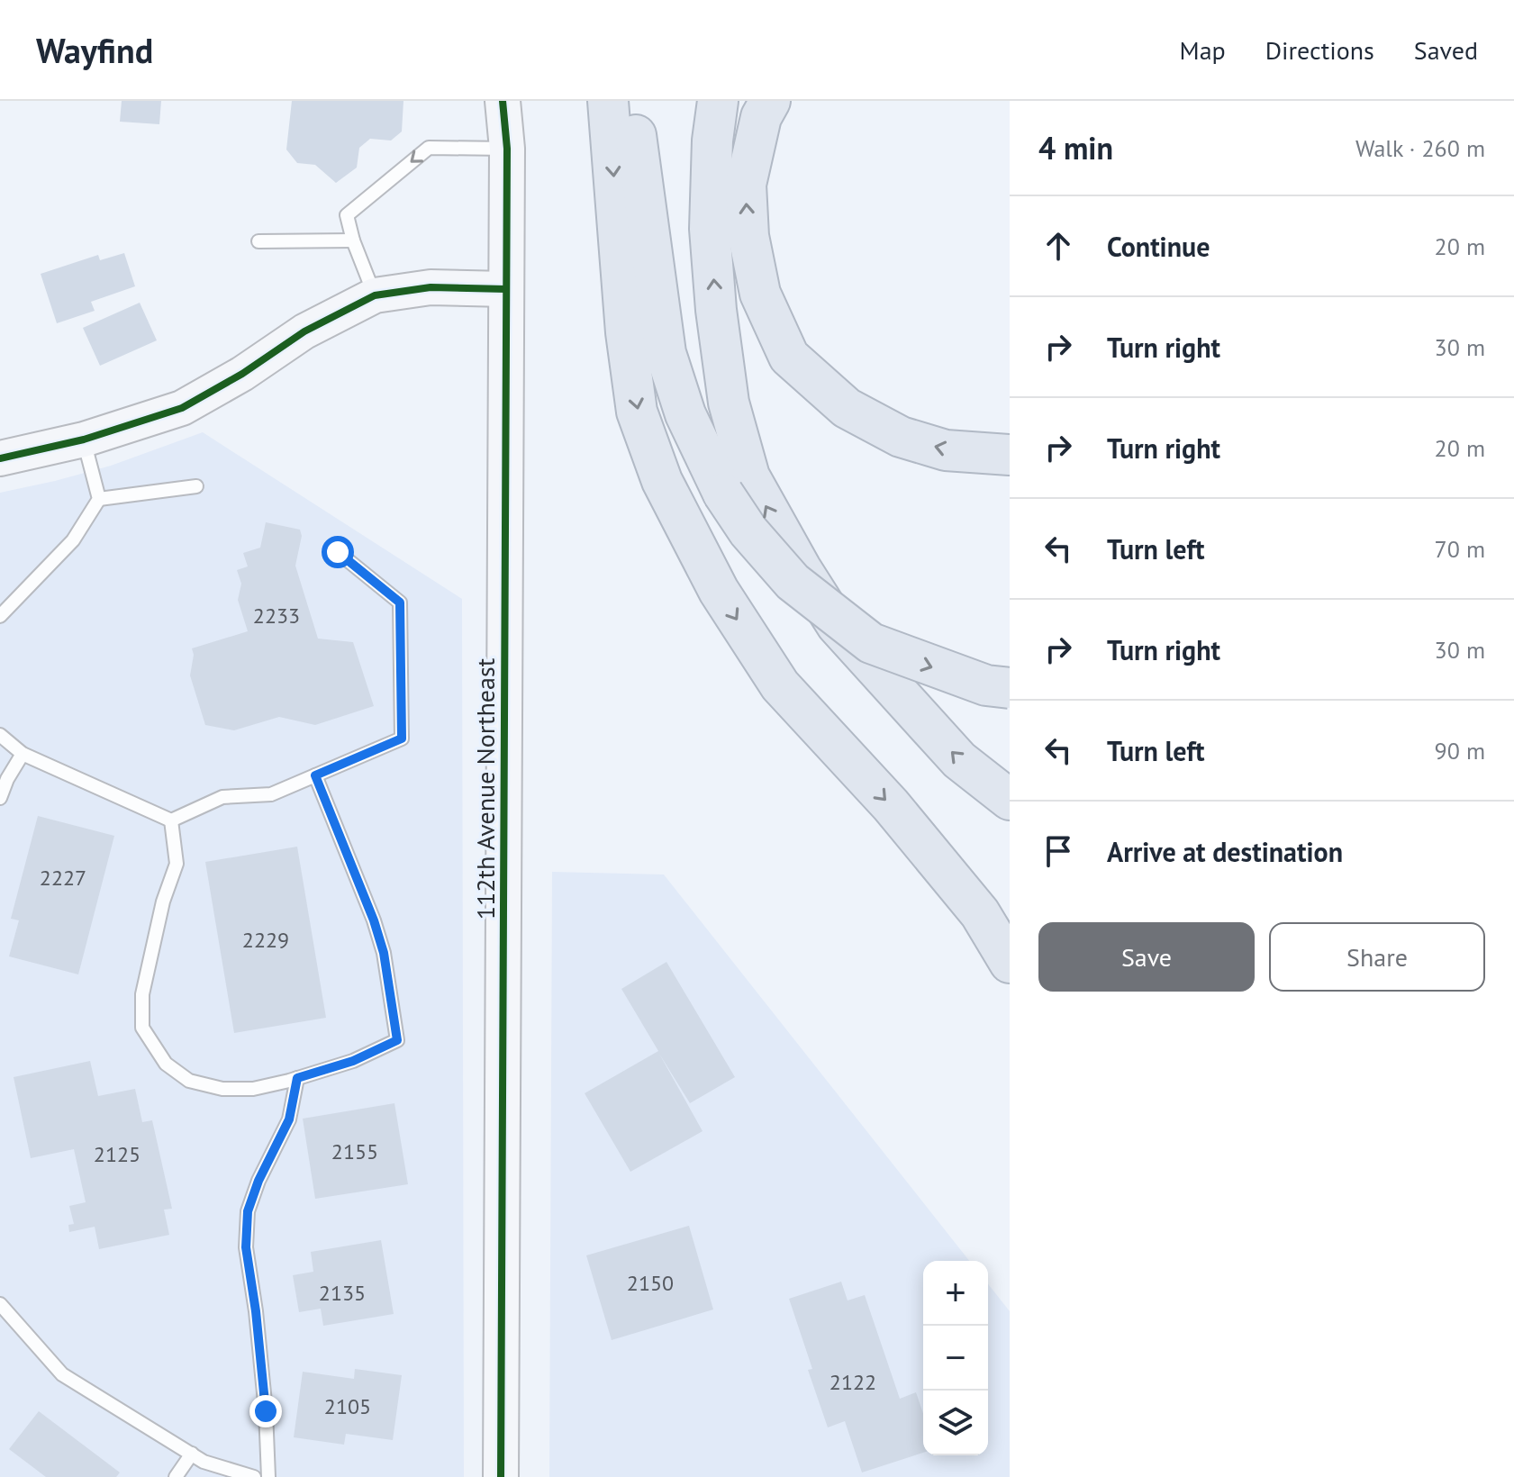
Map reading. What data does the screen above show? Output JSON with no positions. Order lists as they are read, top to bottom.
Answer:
{
  "streets": {
    "main road": ["112th Avenue Northeast"]
  },
  "house_numbers": [
    "2233",
    "2227",
    "2229",
    "2155",
    "2125",
    "2150",
    "2135",
    "2122",
    "2105"
  ],
  "page": {
    "header": "Wayfind",
    "nav": ["Map", "Directions", "Saved"],
    "heading": ["4 min", "Walk · 260 m"],
    "list": [
      ["Continue", "20 m"],
      ["Turn right", "30 m"],
      ["Turn right", "20 m"],
      ["Turn left", "70 m"],
      ["Turn right", "30 m"],
      ["Turn left", "90 m"],
      "Arrive at destination"
    ],
    "buttons": ["Save", "Share"],
    "map_buttons": ["+", "−"]
  }
}
